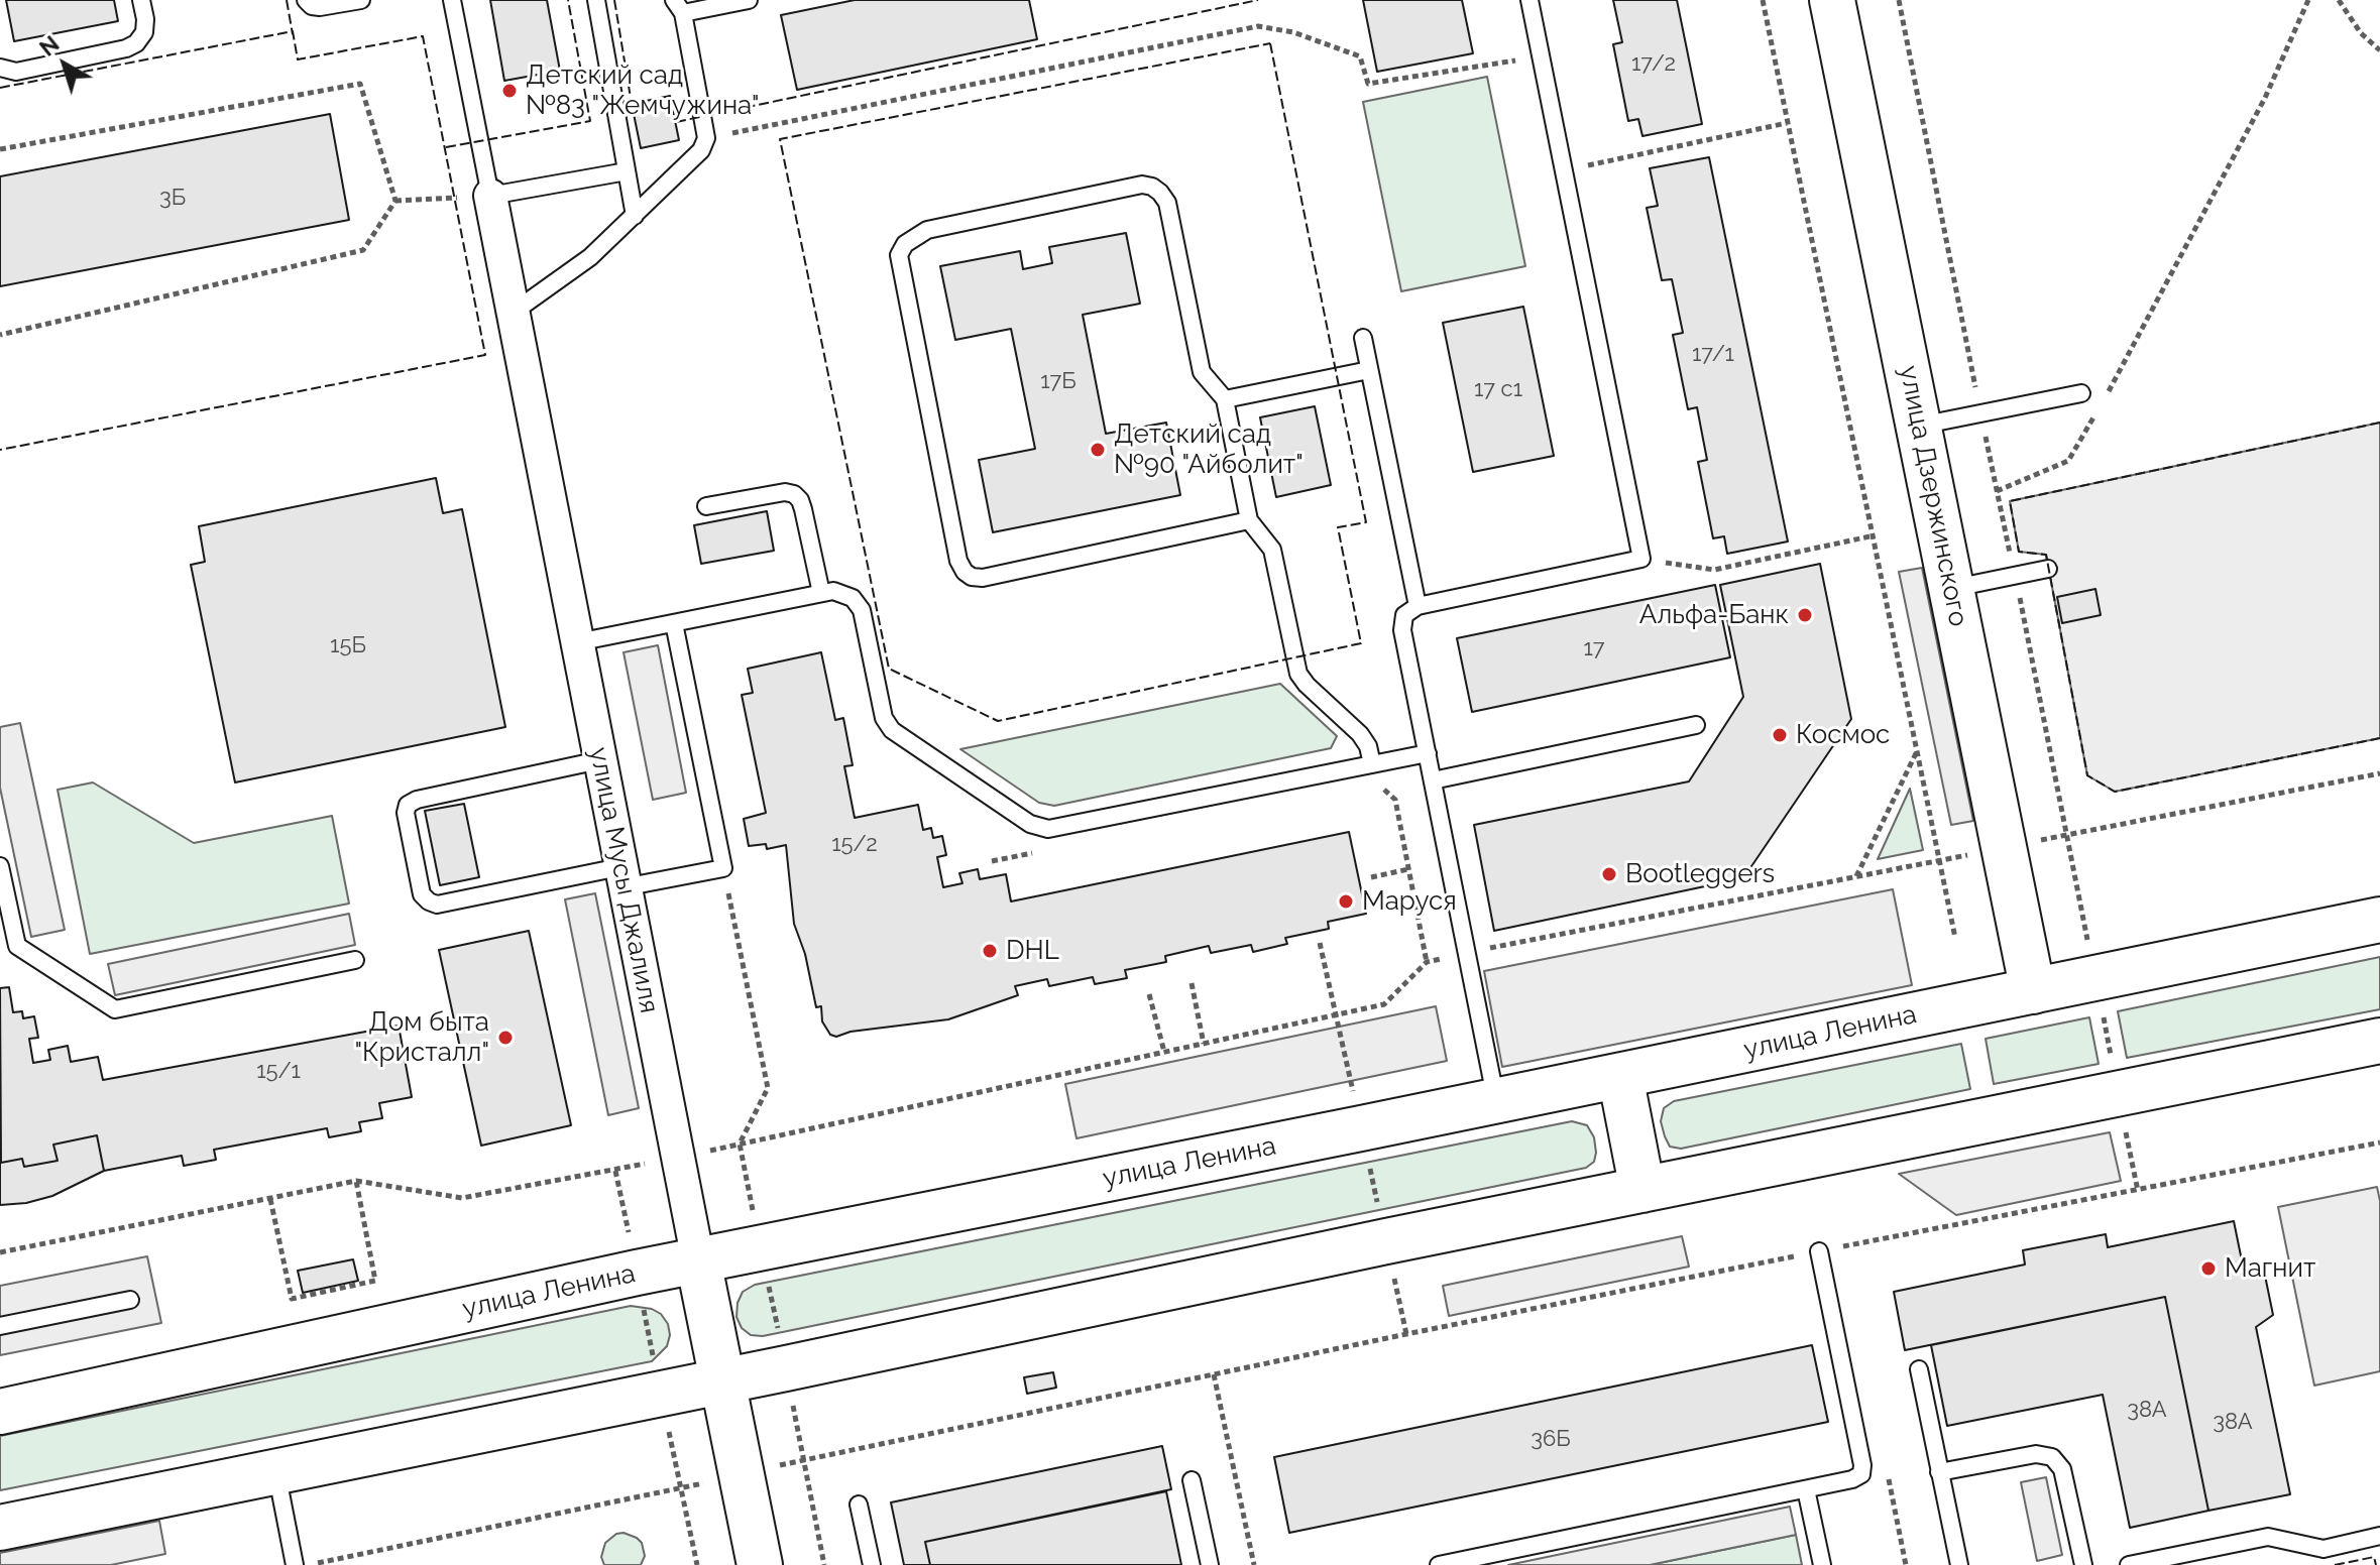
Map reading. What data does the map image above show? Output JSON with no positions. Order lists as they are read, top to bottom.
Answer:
{
  "streets": {
    "main road": ["улица Дзержинского", "улица Мусы Джалиля", "улица Ленина"]
  },
  "crossings": [
    ["улица Дзержинского", "улица Ленина"],
    ["улица Мусы Джалиля", "улица Ленина"]
  ],
  "places": [
    "Детский сад №83 \"Жемчужина\"",
    "Детский сад №90 \"Айболит\"",
    "Альфа-Банк",
    "Космос",
    "Bootleggers",
    "Маруся",
    "DHL",
    "Дом быта \"Кристалл\"",
    "Магнит"
  ],
  "house_numbers": [
    "17/2",
    "3Б",
    "17/1",
    "17Б",
    "17 с1",
    "15Б",
    "17",
    "15/2",
    "15/1",
    "38А",
    "38А",
    "36Б"
  ],
  "north": "top left"
}
